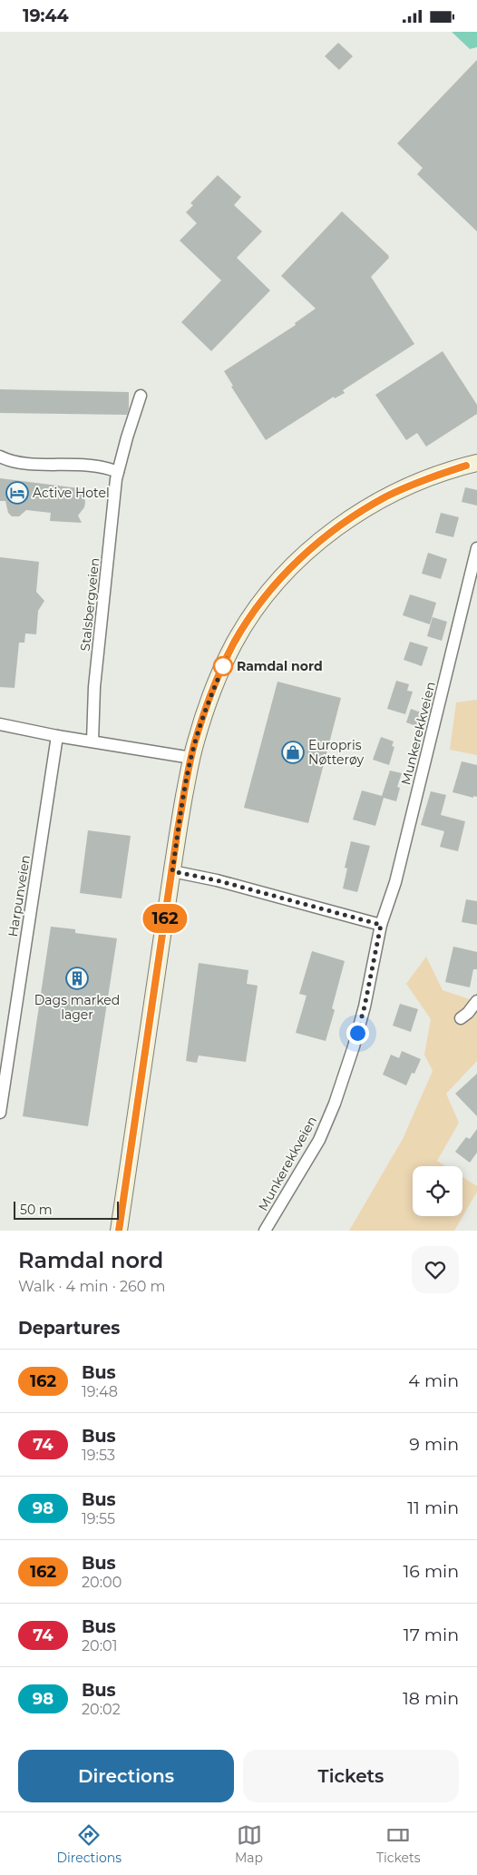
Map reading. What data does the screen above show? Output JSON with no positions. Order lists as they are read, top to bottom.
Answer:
{
  "streets": {
    "street": ["Stalsbergveien", "Munkerekkveien", "Harpunveien"]
  },
  "places": {
    "hotel": ["Active Hotel"],
    "other": ["Ramdal nord"],
    "shop": ["Europris Nøtterøy"],
    "building": ["Dags marked lager"]
  },
  "lines": ["bus line 162"],
  "scale_bar": "50 m",
  "page": {
    "status": "19:44",
    "on_map": "162",
    "scale": "50 m",
    "heading": [
      ["Ramdal nord", "Walk · 4 min · 260 m"],
      "Departures"
    ],
    "list": [
      {
        "mark": "162",
        "name": "Bus",
        "note": "19:48",
        "value": "4 min"
      },
      {
        "mark": "74",
        "name": "Bus",
        "note": "19:53",
        "value": "9 min"
      },
      {
        "mark": "98",
        "name": "Bus",
        "note": "19:55",
        "value": "11 min"
      },
      {
        "mark": "162",
        "name": "Bus",
        "note": "20:00",
        "value": "16 min"
      },
      {
        "mark": "74",
        "name": "Bus",
        "note": "20:01",
        "value": "17 min"
      },
      {
        "mark": "98",
        "name": "Bus",
        "note": "20:02",
        "value": "18 min"
      }
    ],
    "buttons": ["Directions", "Tickets"],
    "tabs": ["Directions", "Map", "Tickets"]
  }
}
